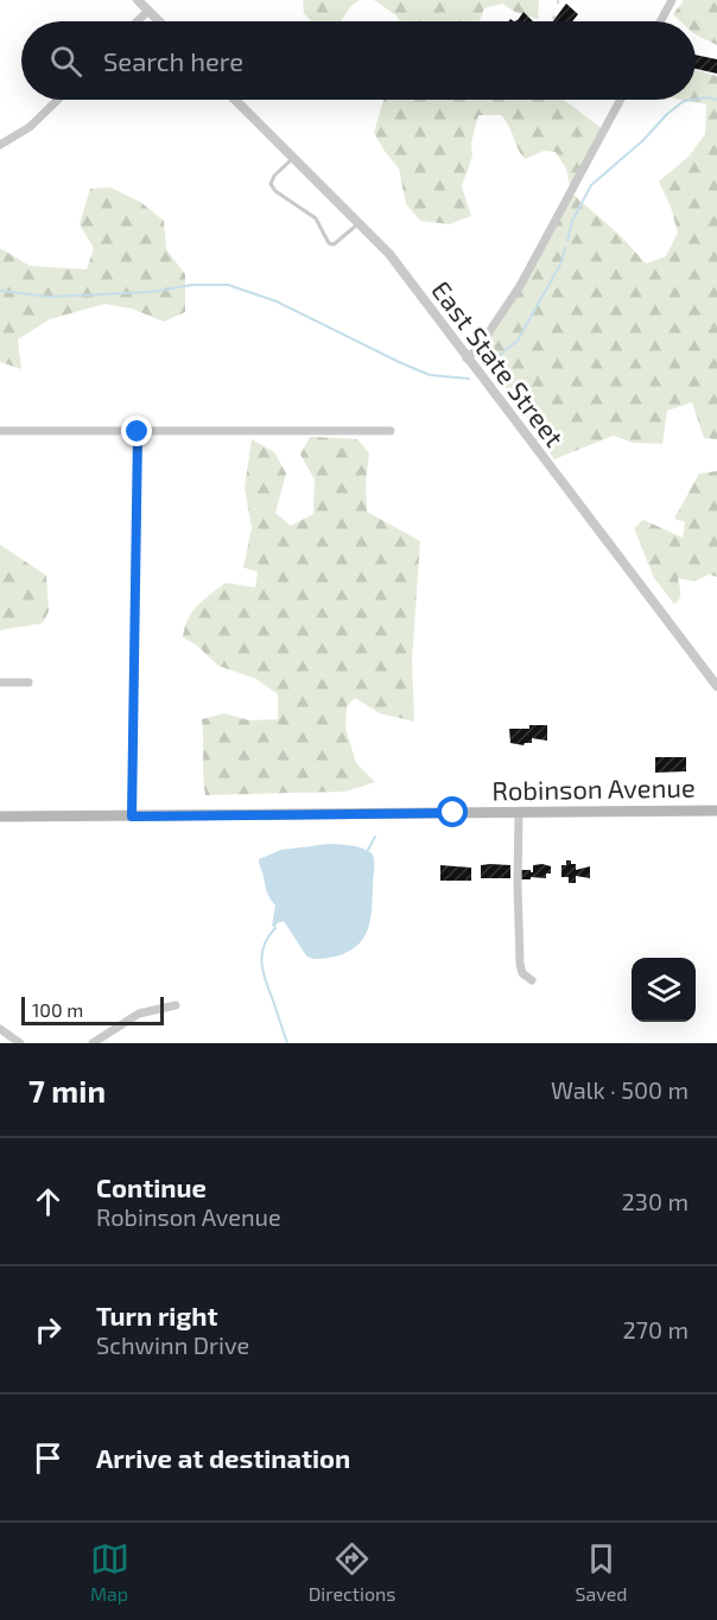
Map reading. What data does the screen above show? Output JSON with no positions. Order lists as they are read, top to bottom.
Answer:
{
  "streets": {
    "main road": ["Robinson Avenue"],
    "street": ["East State Street"]
  },
  "scale_bar": "100 m",
  "page": {
    "search": "Search here",
    "scale": "100 m",
    "heading": ["7 min", "Walk · 500 m"],
    "list": [
      ["Continue", "Robinson Avenue", "230 m"],
      ["Turn right", "Schwinn Drive", "270 m"],
      "Arrive at destination"
    ],
    "nav": ["Map", "Directions", "Saved"]
  }
}
